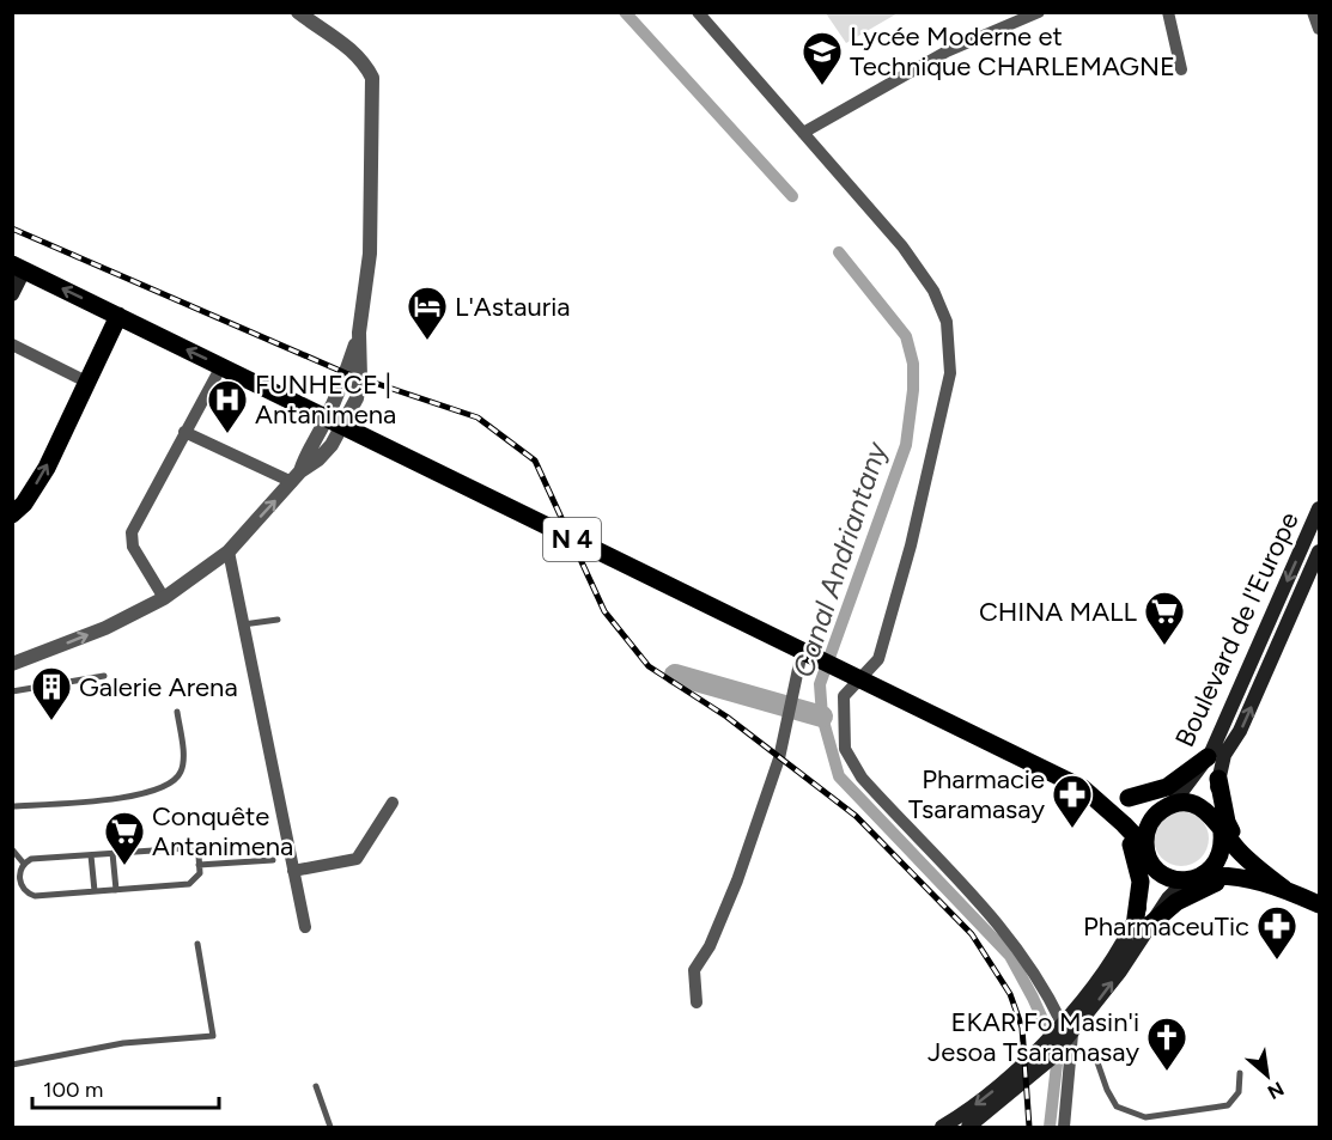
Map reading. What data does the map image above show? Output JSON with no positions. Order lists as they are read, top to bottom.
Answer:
{
  "streets": {
    "main road": ["N 4", "Boulevard de l'Europe"]
  },
  "crossings": [
    ["N 4", "Boulevard de l'Europe"]
  ],
  "water": ["Canal Andriantany"],
  "places": {
    "school or university": ["Lycée Moderne et Technique CHARLEMAGNE"],
    "hotel": ["L'Astauria"],
    "hospital": ["FUNHECE | Antanimena"],
    "supermarket": ["CHINA MALL", "Conquête Antanimena"],
    "building": ["Galerie Arena"],
    "pharmacy": ["Pharmacie Tsaramasay", "PharmaceuTic"],
    "church": ["EKAR Fo Masin'i Jesoa Tsaramasay"]
  },
  "scale_bar": "100 m",
  "north": "bottom right"
}
